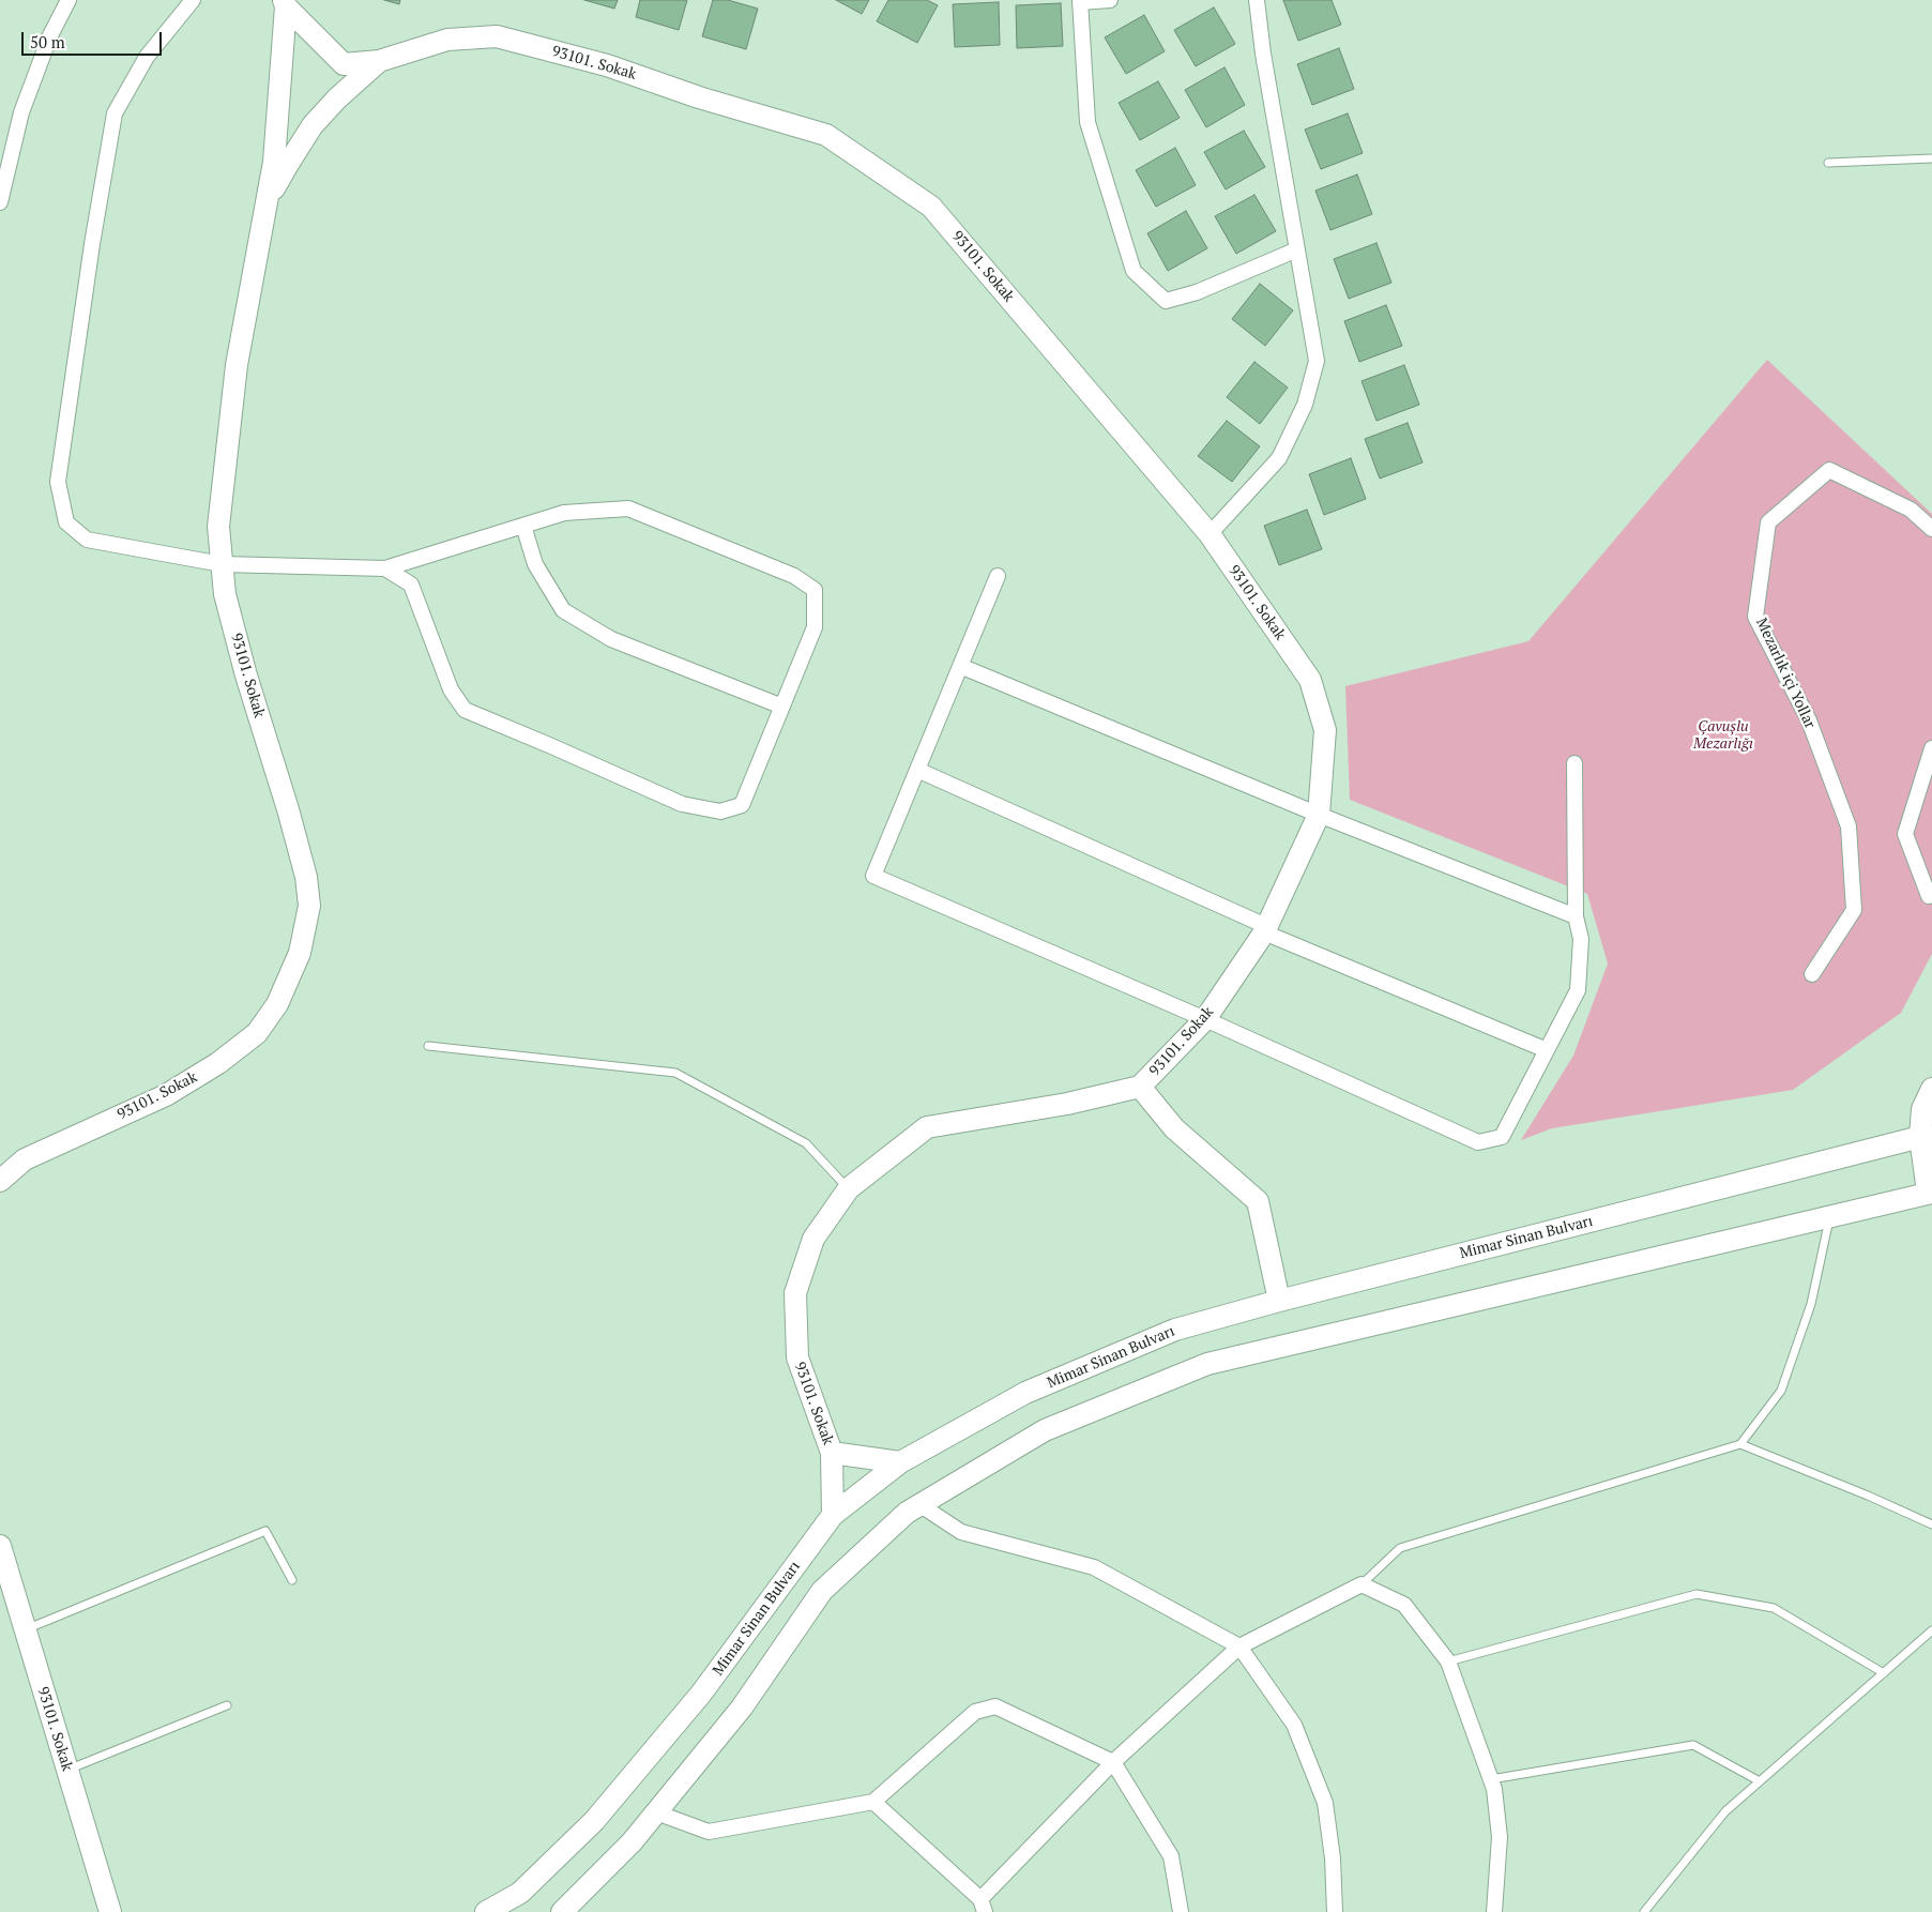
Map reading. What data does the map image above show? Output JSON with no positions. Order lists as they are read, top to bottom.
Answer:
{
  "streets": {
    "street": ["93101. Sokak", "Mezarlık içi Yollar", "Mimar Sinan Bulvarı"]
  },
  "crossings": [
    ["93101. Sokak", "Mimar Sinan Bulvarı"]
  ],
  "parks": ["Çavuşlu Mezarlığı"],
  "scale_bar": "50 m"
}
